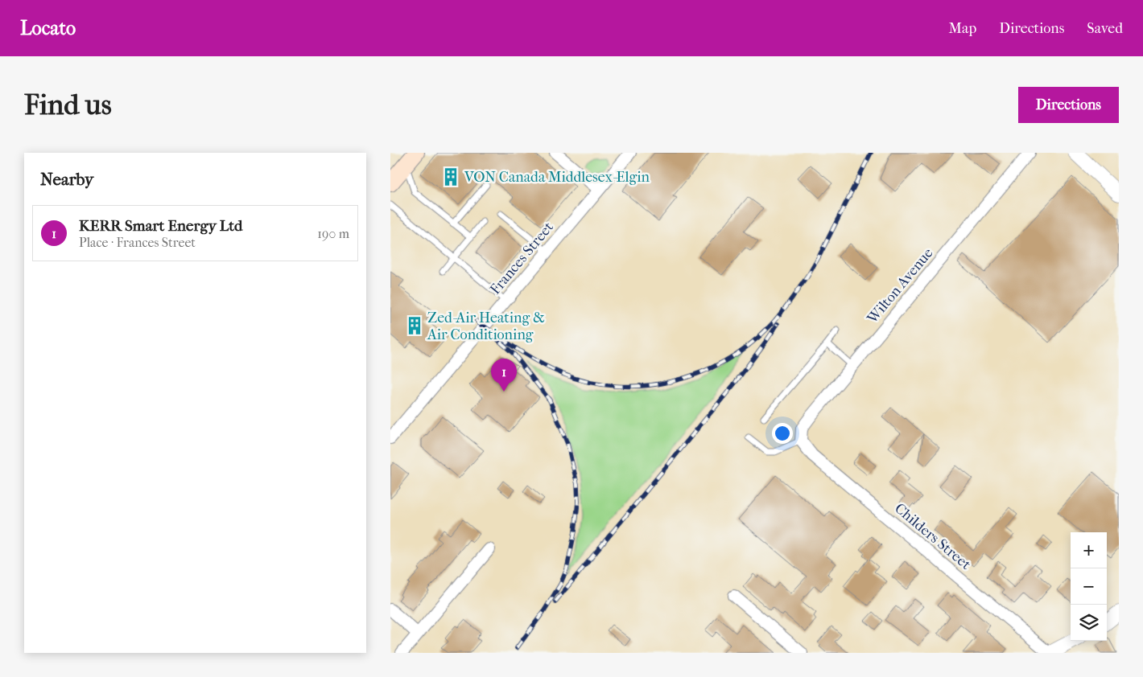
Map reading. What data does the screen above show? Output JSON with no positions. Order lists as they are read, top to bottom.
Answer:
{
  "streets": {
    "street": ["Frances Street", "Wilton Avenue", "Childers Street"]
  },
  "crossings": [
    ["Wilton Avenue", "Childers Street"]
  ],
  "places": {
    "building": ["VON Canada Middlesex-Elgin", "Zed-Air Heating & Air Conditioning"]
  },
  "page": {
    "header": "Locato",
    "nav": ["Map", "Directions", "Saved"],
    "buttons": "Directions",
    "title": "Find us",
    "heading": "Nearby",
    "list": [
      {
        "mark": "1",
        "name": "KERR Smart Energy Ltd",
        "note": "Place · Frances Street",
        "value": "190 m"
      }
    ],
    "pins": "1",
    "map_buttons": ["+", "−"]
  }
}
